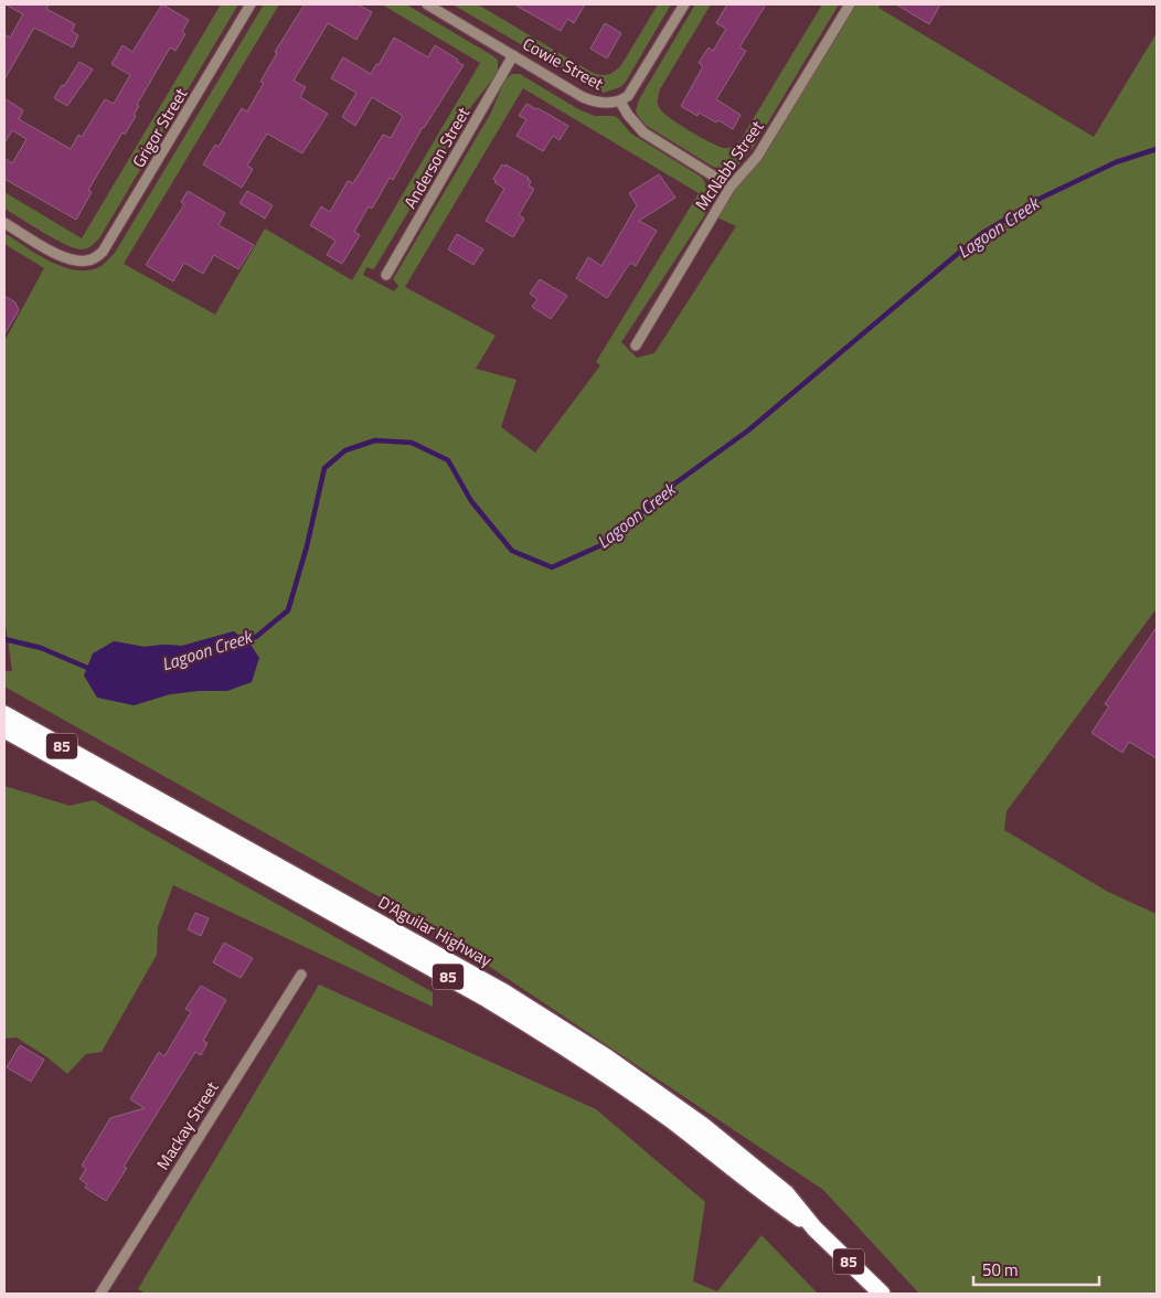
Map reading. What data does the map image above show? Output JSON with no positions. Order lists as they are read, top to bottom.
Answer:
{
  "streets": {
    "highway": ["85", "D'Aguilar Highway"],
    "street": [
      "Cowie Street",
      "Grigor Street",
      "Anderson Street",
      "McNabb Street",
      "Mackay Street"
    ]
  },
  "crossings": [
    ["Cowie Street", "Anderson Street"],
    ["Cowie Street", "McNabb Street"]
  ],
  "water": ["Lagoon Creek"],
  "scale_bar": "50 m"
}
